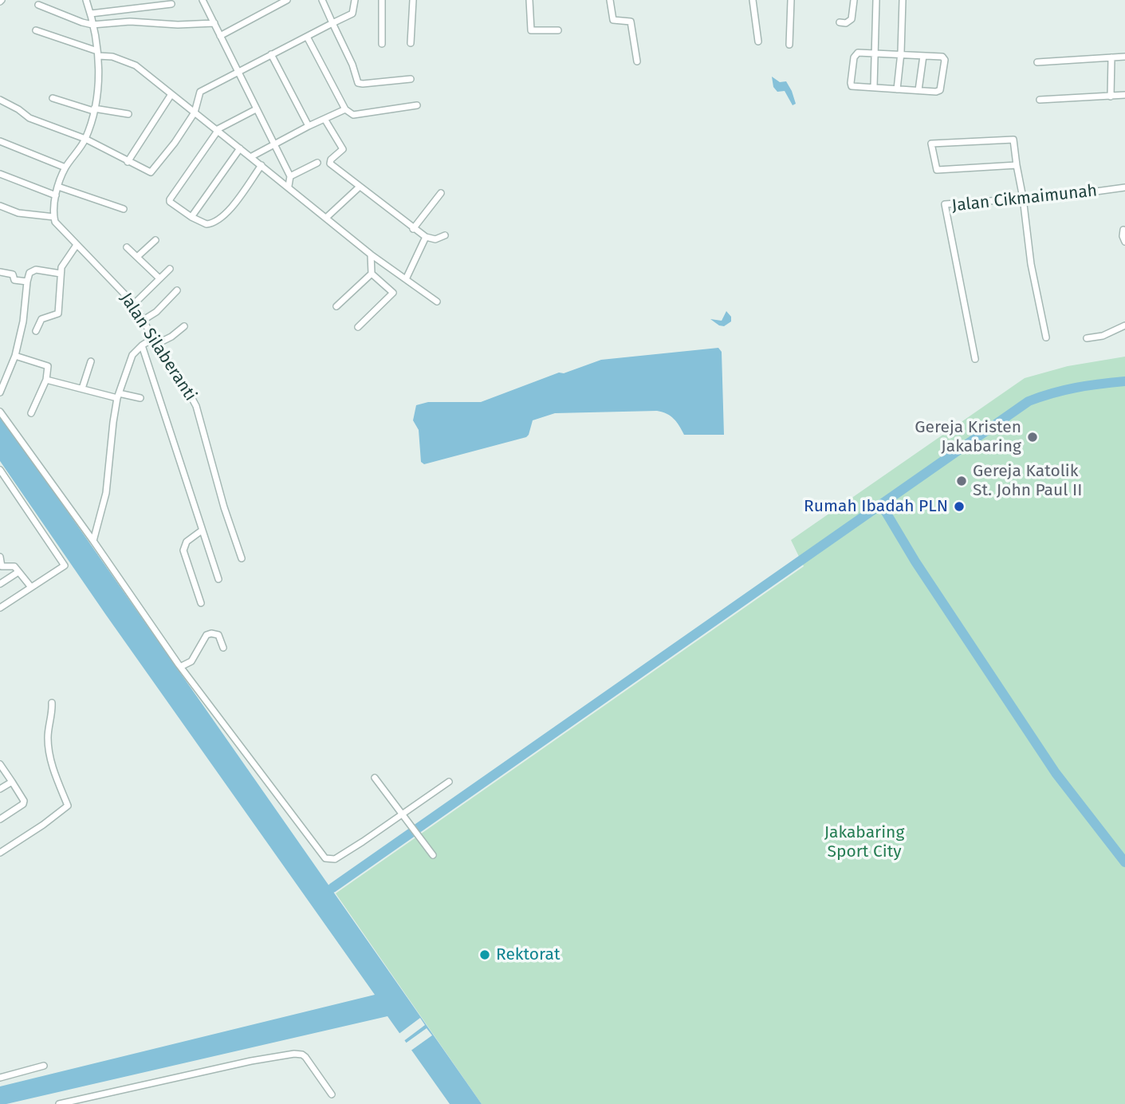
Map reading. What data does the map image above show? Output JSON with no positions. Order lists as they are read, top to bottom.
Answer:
{
  "streets": {
    "street": ["Jalan Cikmaimunah", "Jalan Silaberanti"]
  },
  "parks": ["Jakabaring Sport City"],
  "places": [
    "Gereja Kristen Jakabaring",
    "Gereja Katolik St. John Paul II",
    "Rumah Ibadah PLN",
    "Rektorat"
  ]
}
